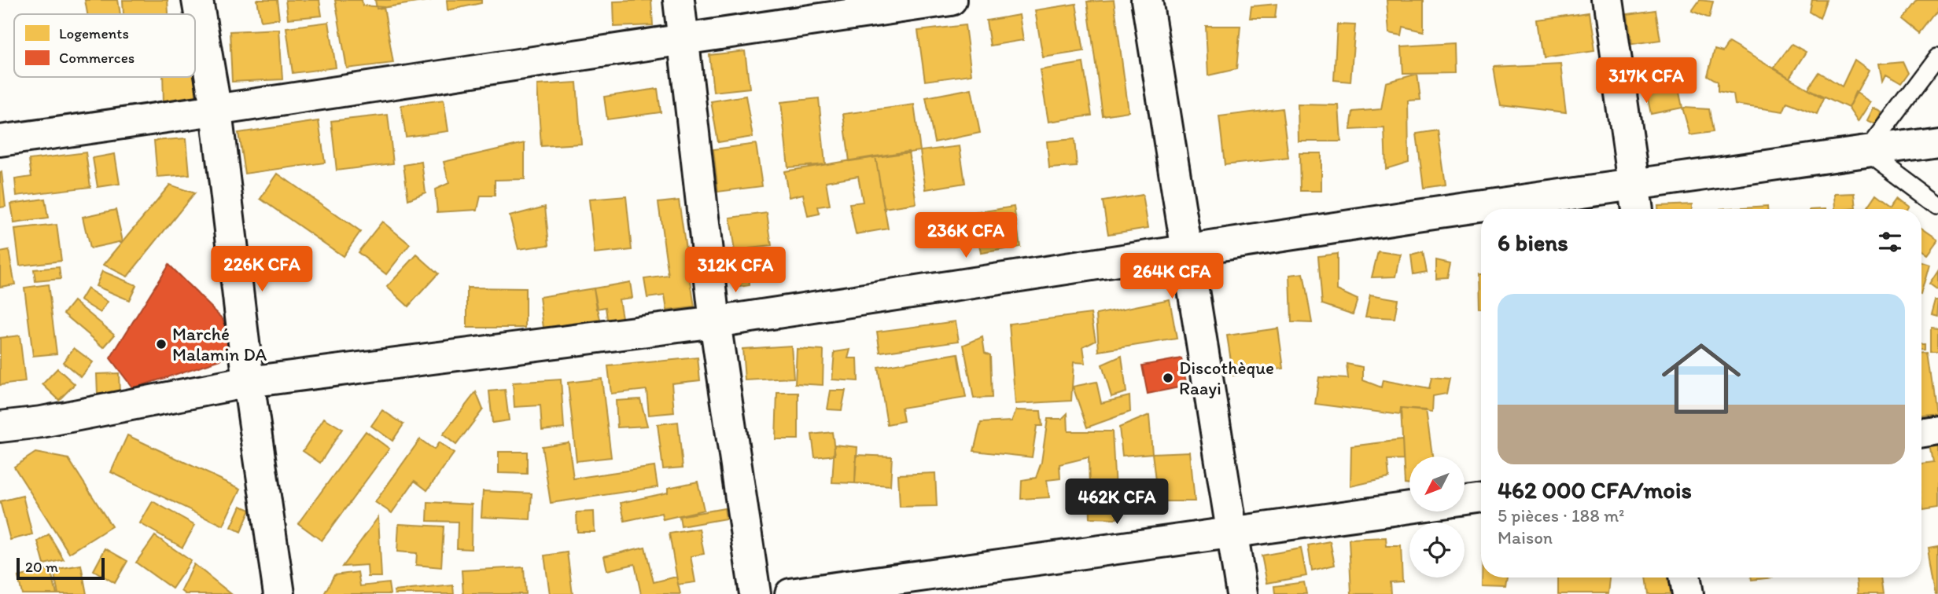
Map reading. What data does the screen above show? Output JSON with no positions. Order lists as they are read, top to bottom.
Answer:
{
  "places": ["Marché Malamin DA", "Discothèque Raayi"],
  "legend": ["Logements", "Commerces"],
  "scale_bar": "20 m",
  "north": "bottom left",
  "page": {
    "price": [
      "317K CFA",
      "236K CFA",
      "226K CFA",
      "312K CFA",
      "264K CFA",
      "462K CFA"
    ],
    "heading": "6 biens",
    "list": [
      {
        "name": "462 000 CFA/mois",
        "note": "5 pièces · 188 m² · Maison"
      }
    ],
    "scale": "20 m"
  }
}
